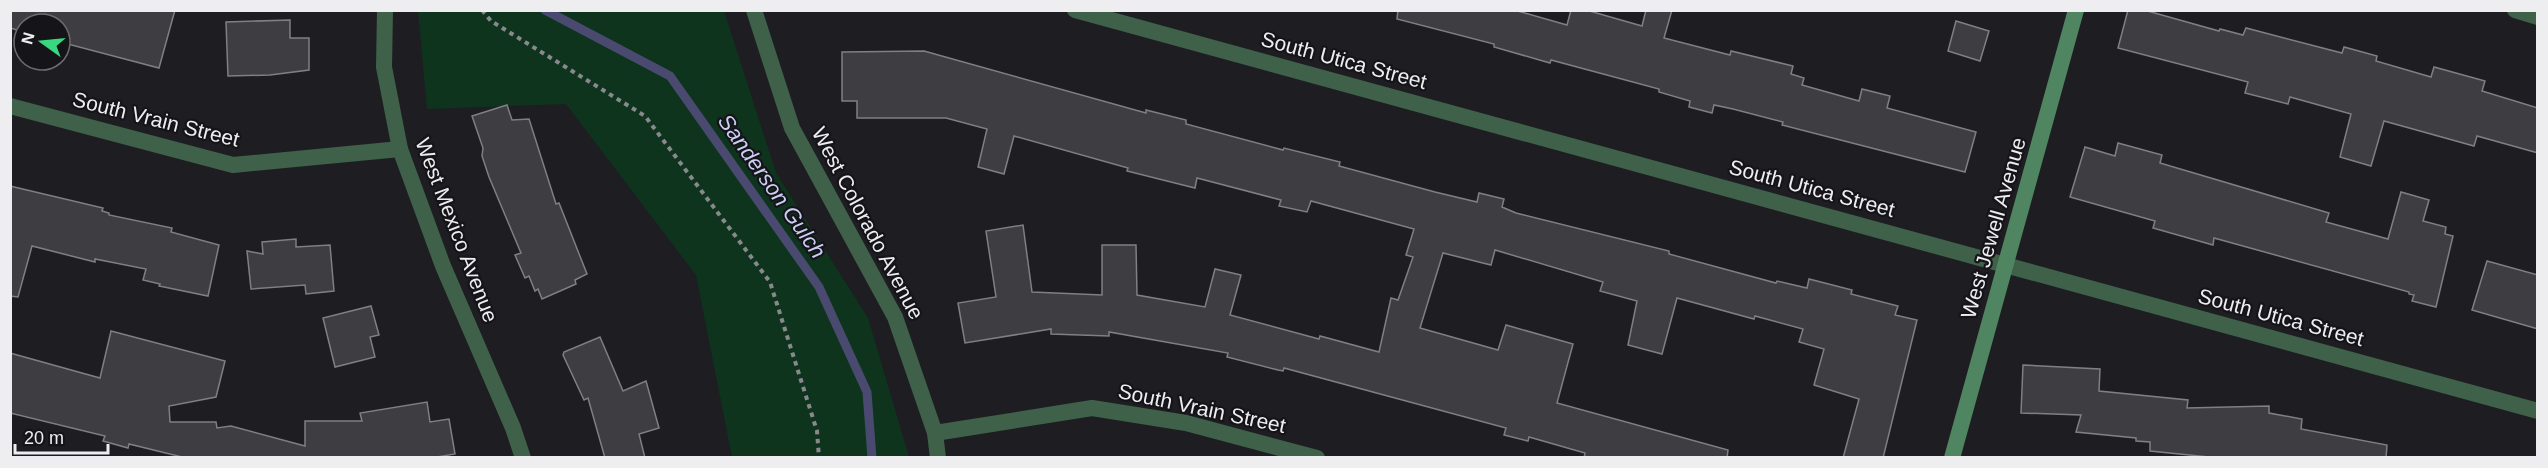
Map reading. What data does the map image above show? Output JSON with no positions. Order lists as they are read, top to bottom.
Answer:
{
  "streets": {
    "main road": ["West Jewell Avenue"],
    "street": [
      "South Utica Street",
      "South Vrain Street",
      "West Colorado Avenue",
      "West Mexico Avenue"
    ]
  },
  "crossings": [
    ["South Utica Street", "West Jewell Avenue"],
    ["South Vrain Street", "West Colorado Avenue"],
    ["South Vrain Street", "West Mexico Avenue"]
  ],
  "water": ["Sanderson Gulch"],
  "scale_bar": "20 m",
  "north": "left"
}
